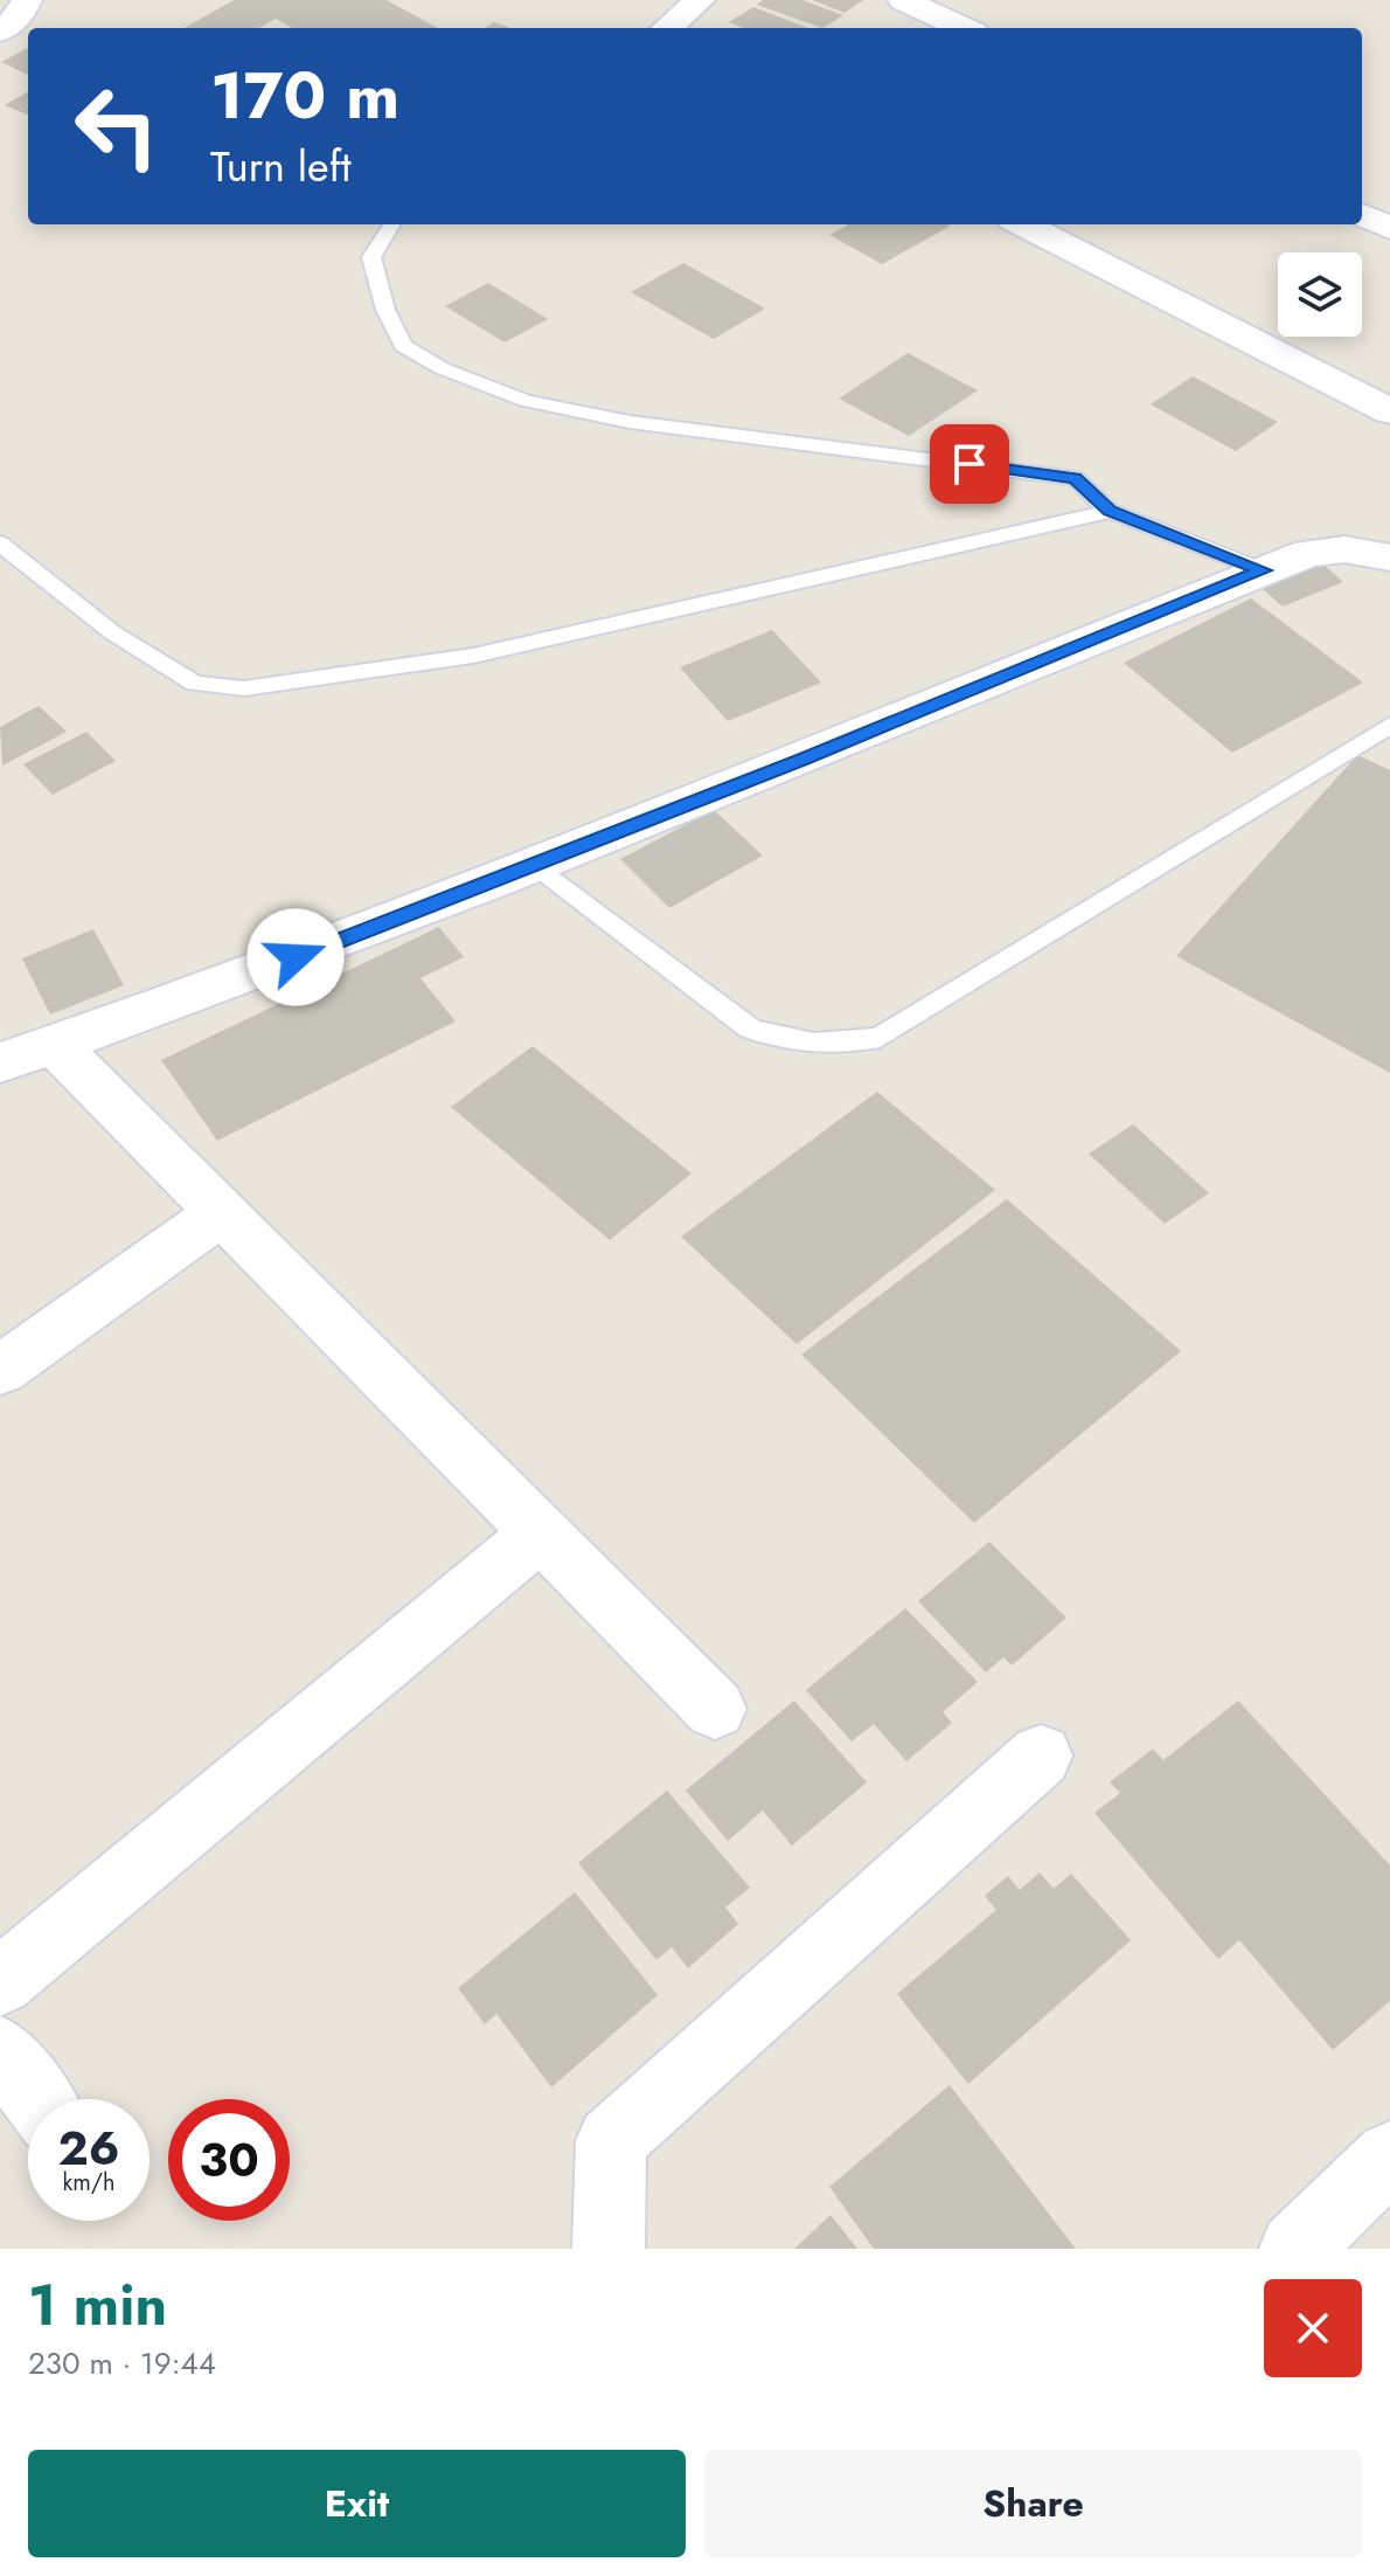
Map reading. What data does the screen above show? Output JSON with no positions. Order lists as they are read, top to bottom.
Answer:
{
  "page": {
    "turn": ["170 m", "Turn left"],
    "speed": "26 km/h",
    "limit": "30",
    "heading": ["1 min", "230 m · 19:44"],
    "buttons": ["Exit", "Share"]
  }
}
